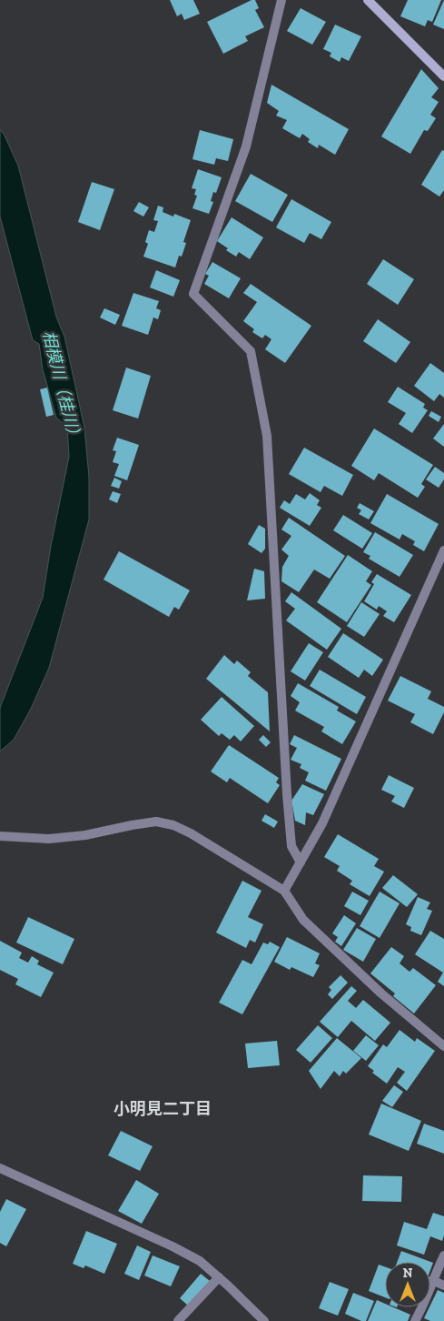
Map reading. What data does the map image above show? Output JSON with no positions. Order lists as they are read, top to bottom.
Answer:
{
  "districts": ["小明見二丁目"],
  "water": ["相模川（桂川）"],
  "north": "top"
}
